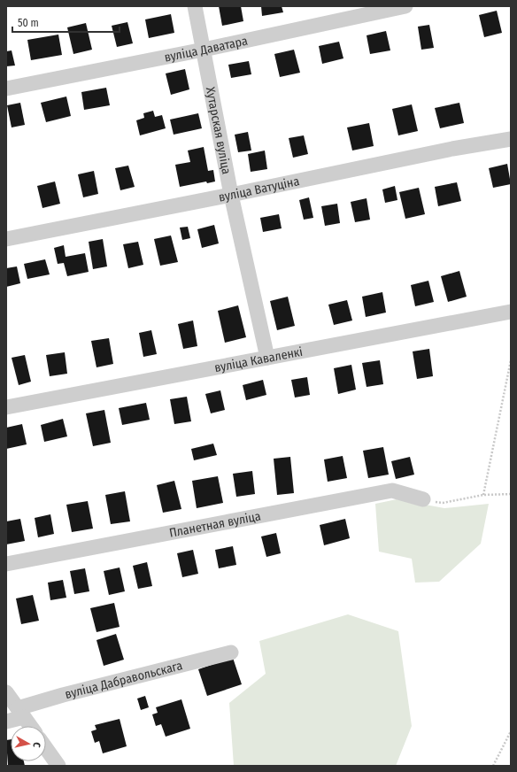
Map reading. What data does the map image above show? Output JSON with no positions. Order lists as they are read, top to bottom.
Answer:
{
  "streets": {
    "street": [
      "вуліца Даватара",
      "Хутарская вуліца",
      "вуліца Ватуціна",
      "вуліца Каваленкі",
      "Планетная вуліца",
      "вуліца Дабравольскага"
    ]
  },
  "crossings": [
    ["вуліца Даватара", "Хутарская вуліца"],
    ["Хутарская вуліца", "вуліца Ватуціна"],
    ["Хутарская вуліца", "вуліца Каваленкі"]
  ],
  "scale_bar": "50 m",
  "north": "right"
}
